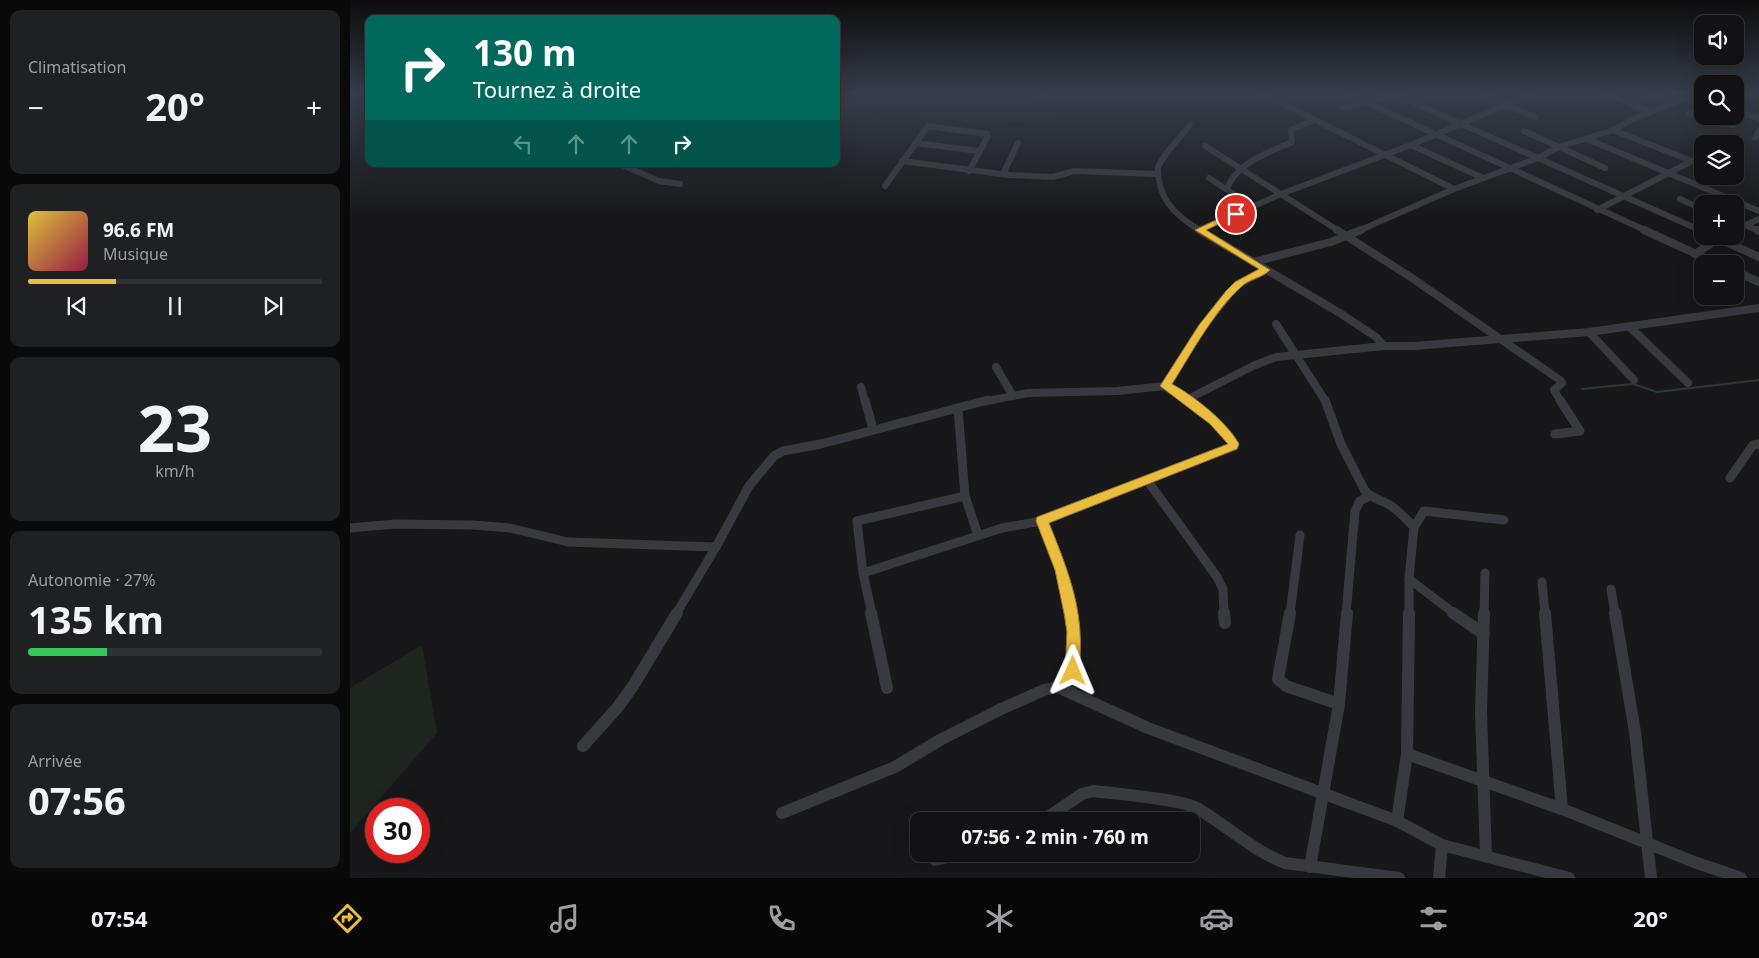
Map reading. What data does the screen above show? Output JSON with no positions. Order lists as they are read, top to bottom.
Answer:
{
  "page": {
    "tile": [
      "Climatisation",
      ["23", "km/h"],
      ["Autonomie · 27%", "135 km"],
      ["Arrivée", "07:56"]
    ],
    "map_buttons": ["+", "−"],
    "turn": ["130 m", "Tournez à droite"],
    "heat": ["−", "20°", "+"],
    "song": ["96.6 FM", "Musique"],
    "limit": "30",
    "trip": "07:56 · 2 min · 760 m",
    "tabs": ["07:54", "20°"]
  }
}
